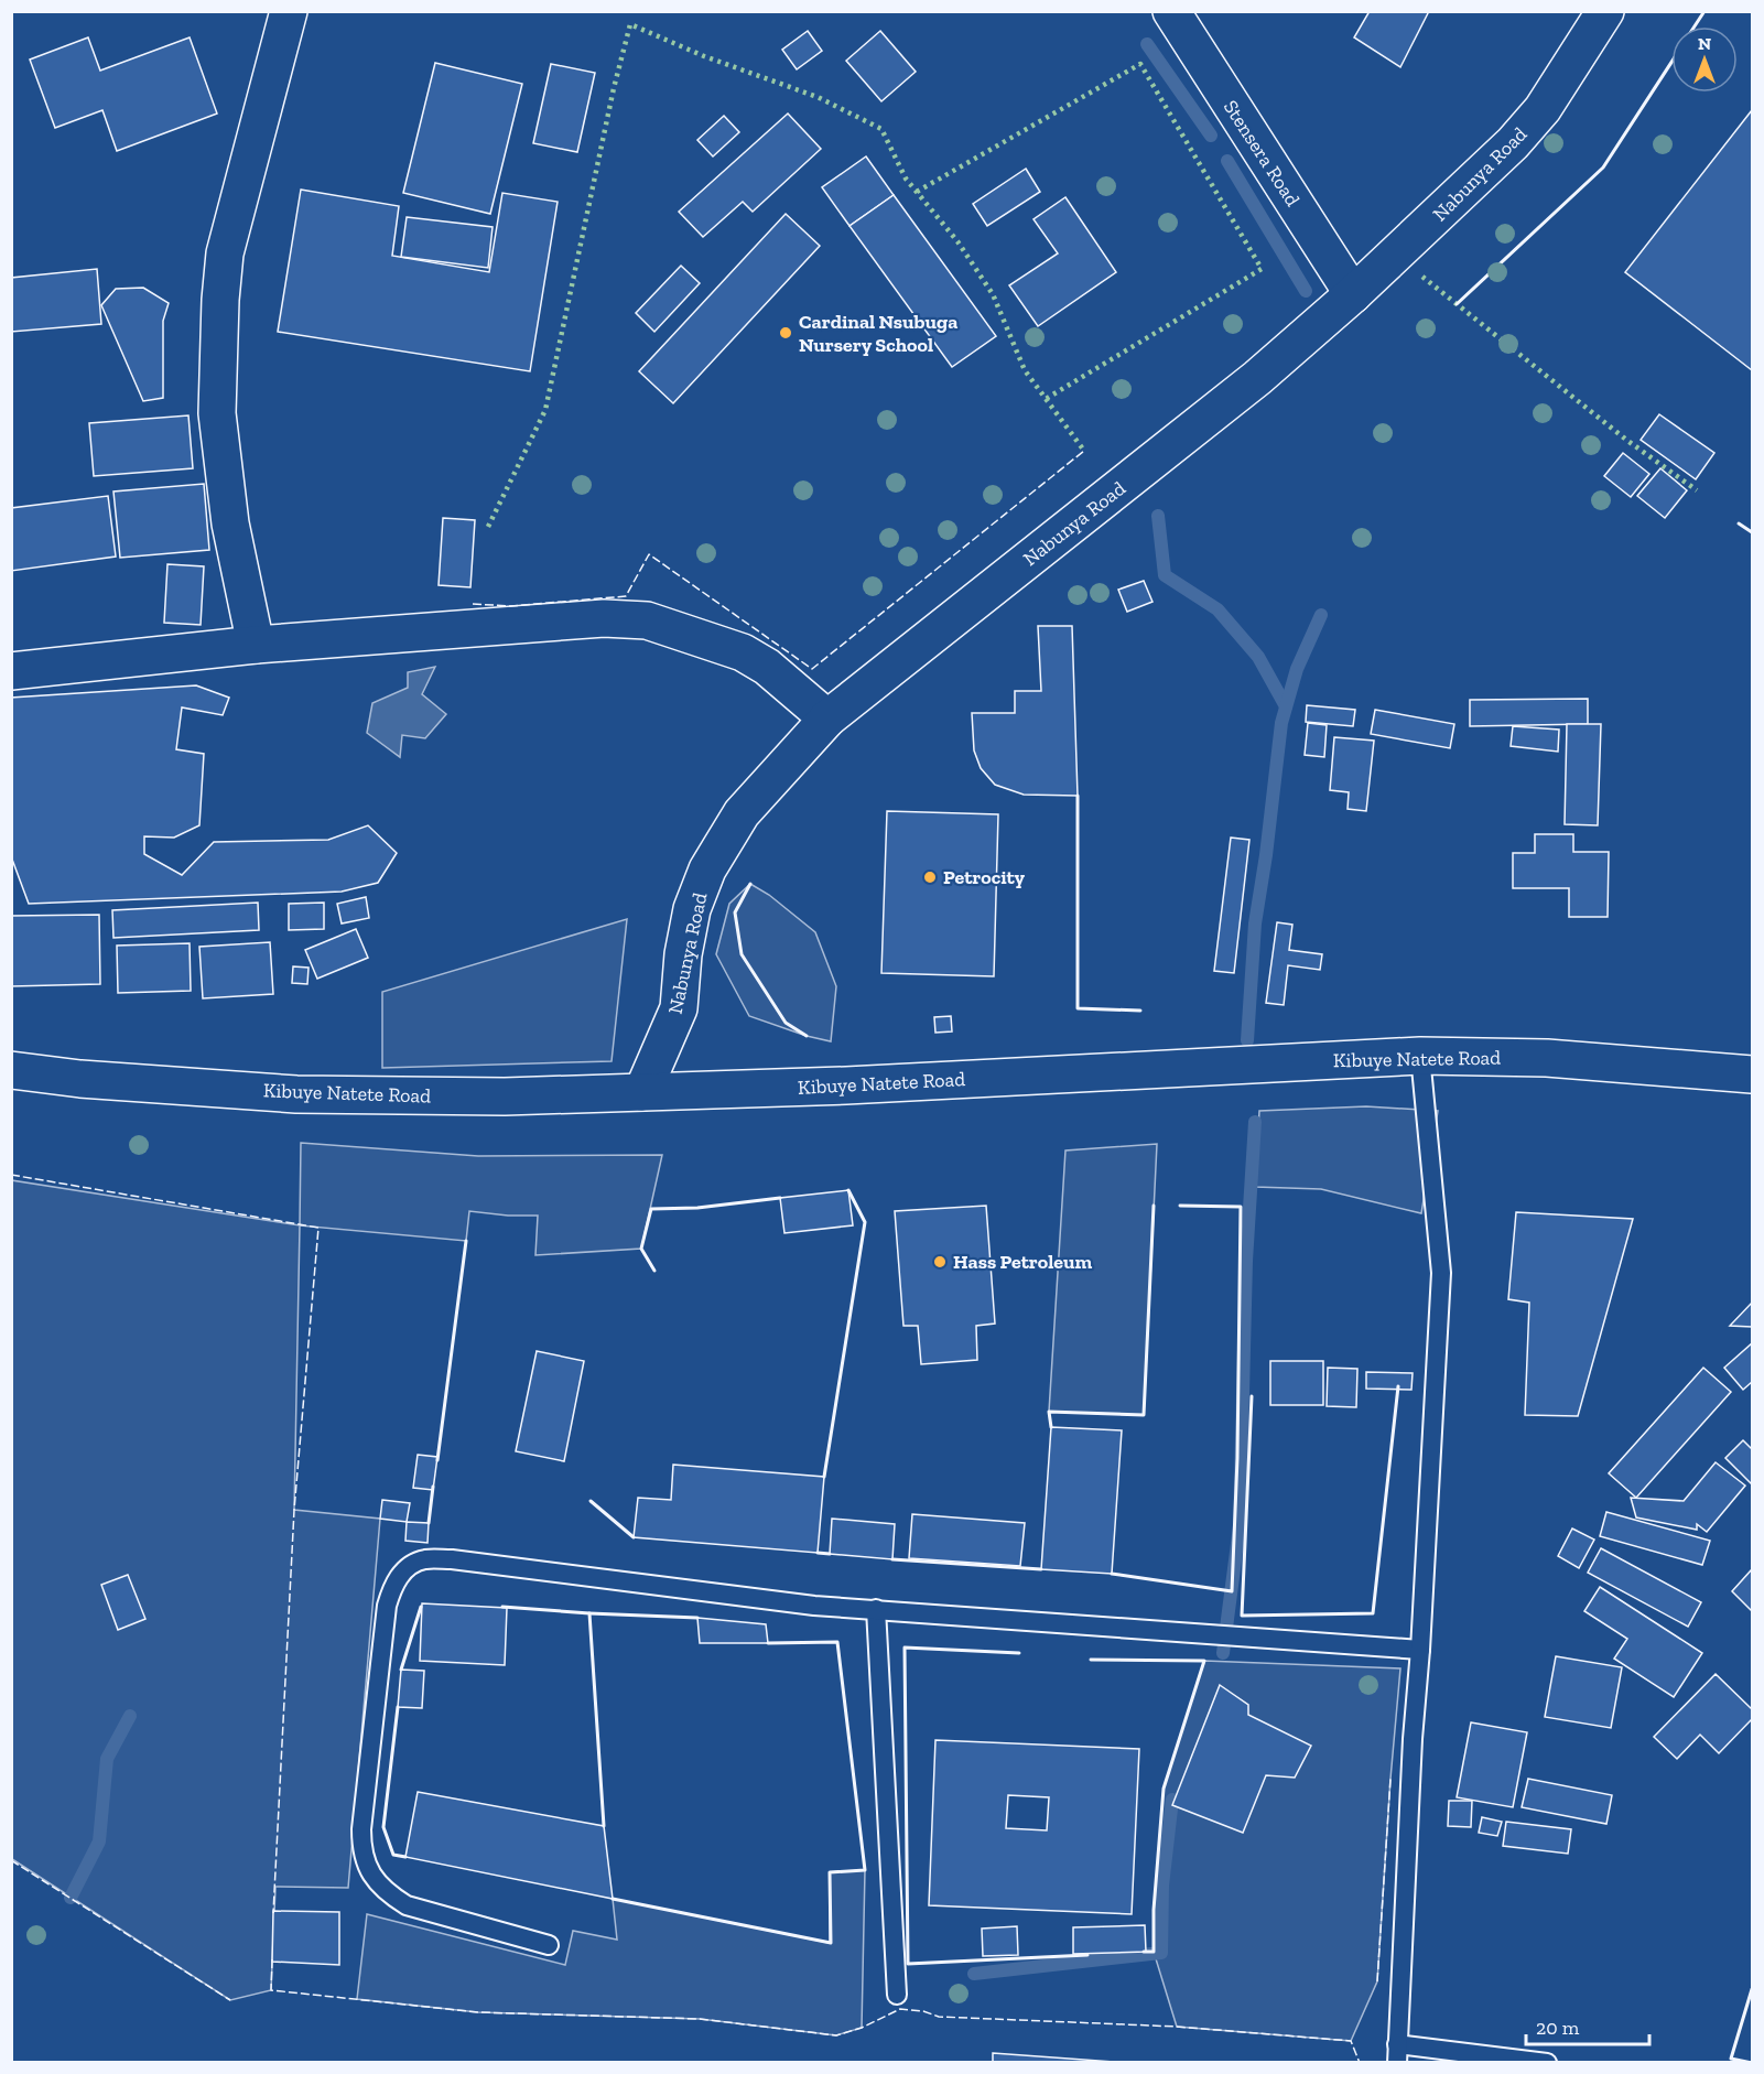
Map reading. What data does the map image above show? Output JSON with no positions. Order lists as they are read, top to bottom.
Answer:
{
  "streets": {
    "main road": ["Stensera Road", "Nabunya Road", "Kibuye Natete Road"]
  },
  "crossings": [
    ["Stensera Road", "Nabunya Road"],
    ["Nabunya Road", "Kibuye Natete Road"]
  ],
  "places": ["Cardinal Nsubuga Nursery School", "Petrocity", "Hass Petroleum"],
  "scale_bar": "20 m",
  "north": "top"
}
